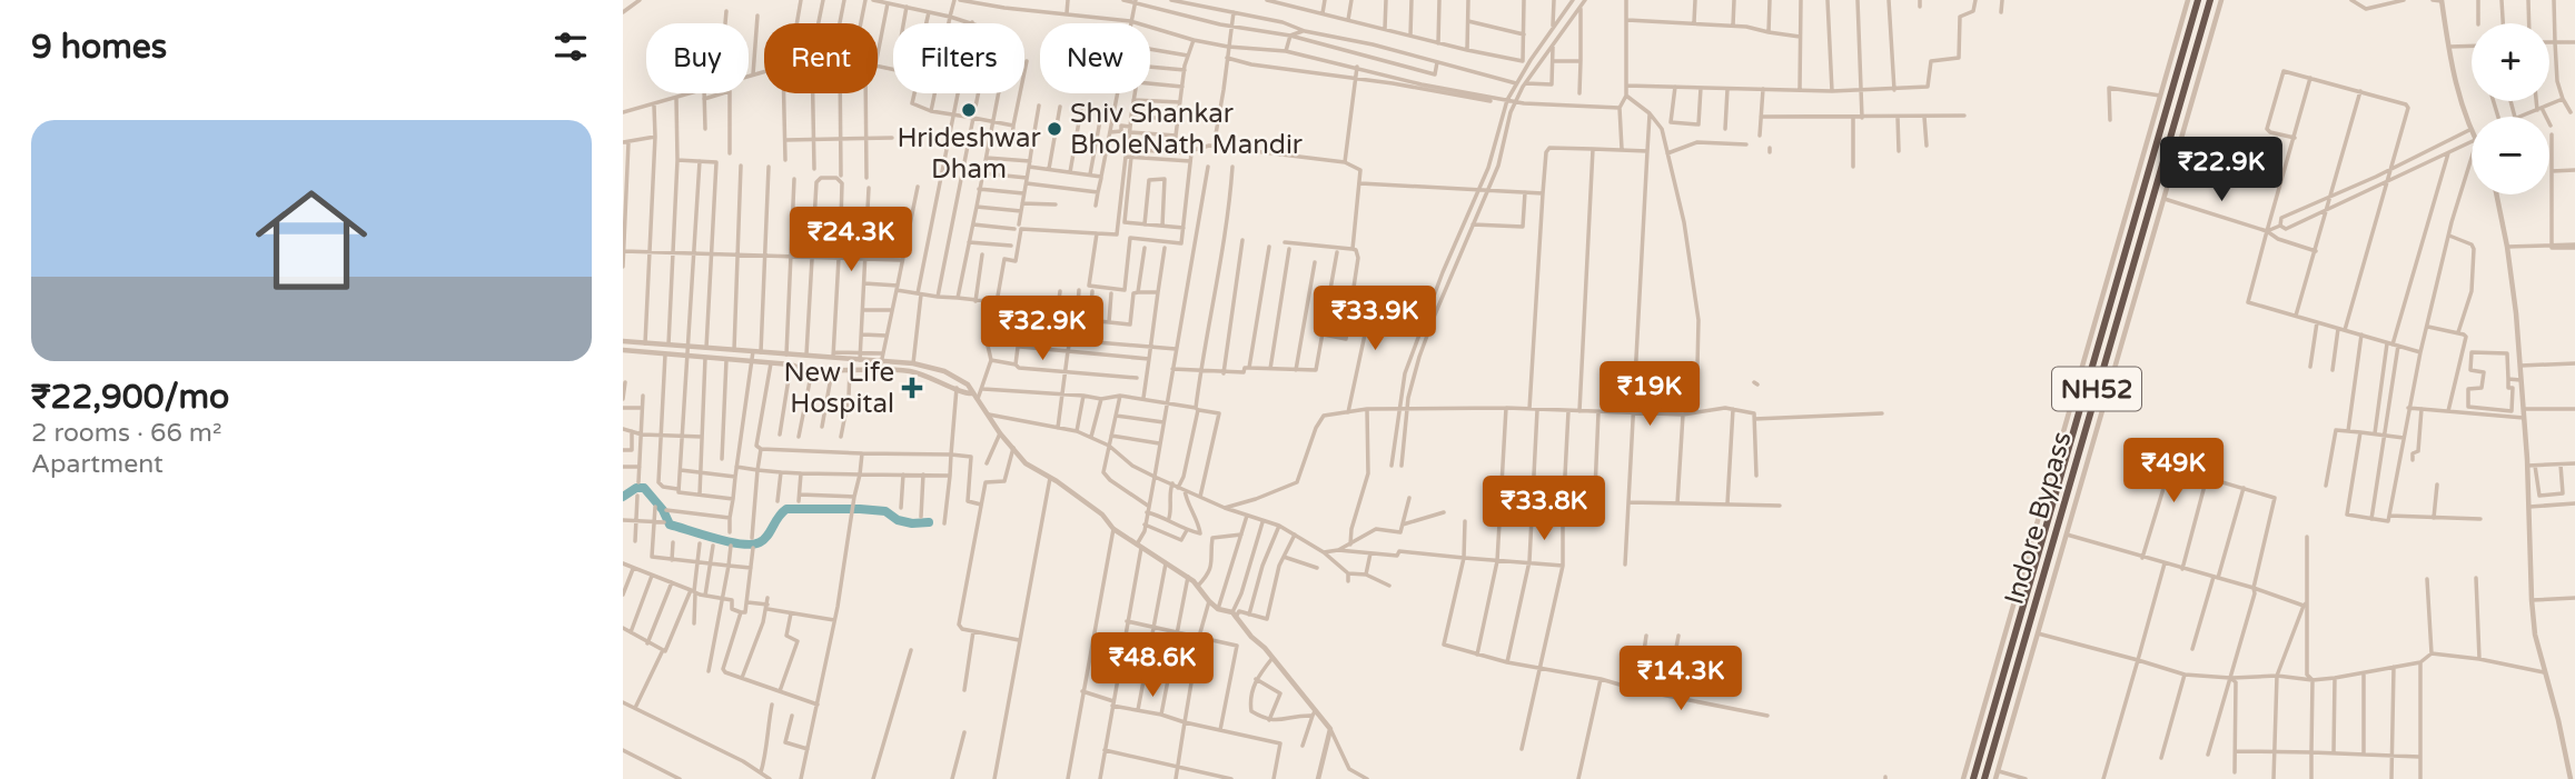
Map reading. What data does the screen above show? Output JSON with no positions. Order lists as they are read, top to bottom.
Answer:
{
  "streets": {
    "highway": ["NH52", "Indore Bypass"]
  },
  "places": {
    "other": ["Hrideshwar Dham", "Shiv Shankar BholeNath Mandir"],
    "health": ["New Life Hospital"]
  },
  "page": {
    "heading": "9 homes",
    "map_buttons": ["+", "−"],
    "chip": [
      "Buy",
      "Rent",
      "Filters",
      "New"
    ],
    "list": [
      {
        "name": "₹22,900/mo",
        "note": "2 rooms · 66 m² · Apartment"
      }
    ],
    "price": [
      "₹22.9K",
      "₹24.3K",
      "₹33.9K",
      "₹32.9K",
      "₹19K",
      "₹49K",
      "₹33.8K",
      "₹48.6K",
      "₹14.3K"
    ]
  }
}
